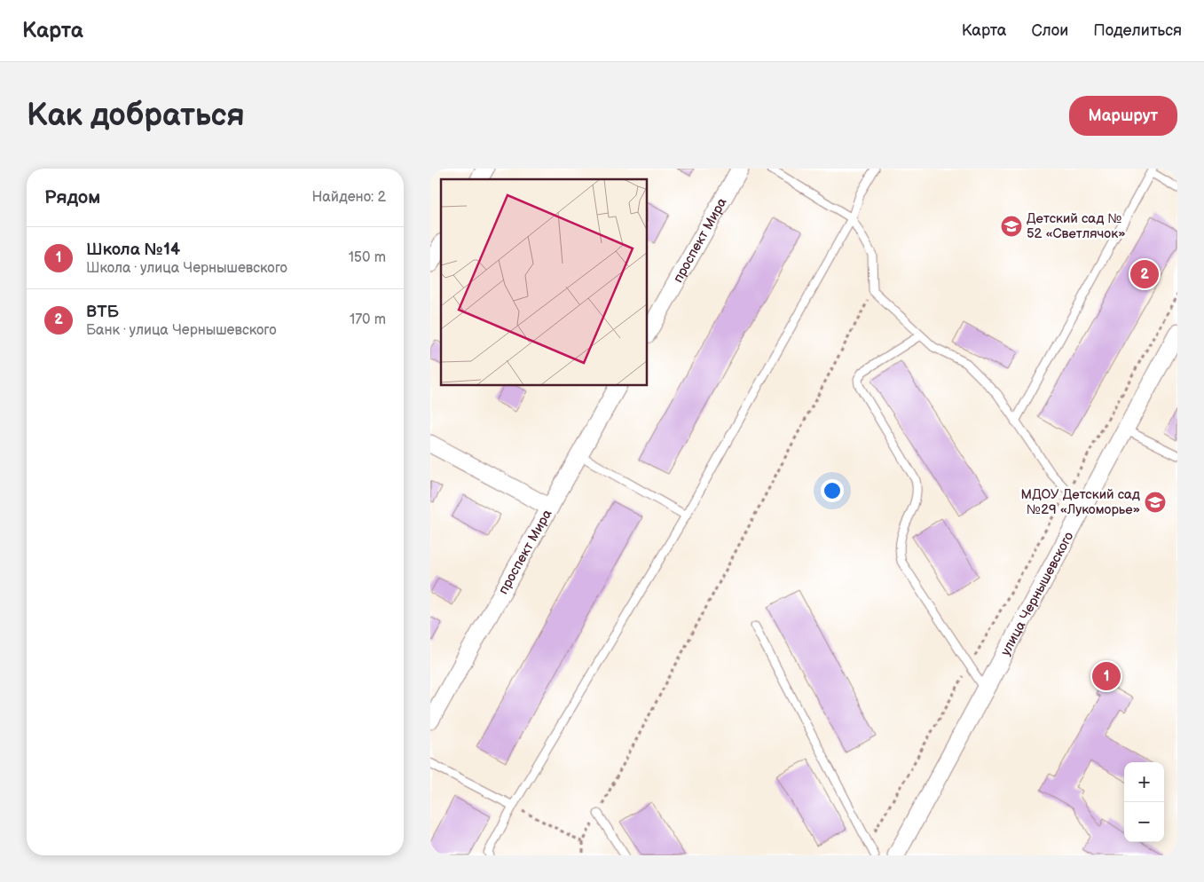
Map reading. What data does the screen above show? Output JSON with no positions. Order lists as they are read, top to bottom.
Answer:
{
  "streets": {
    "street": ["проспект Мира", "улица Чернышевского"]
  },
  "places": {
    "school or university": ["Детский сад № 52 «Светлячок»", "МДОУ Детский сад №29 «Лукоморье»"]
  },
  "page": {
    "header": "Карта",
    "nav": ["Карта", "Слои", "Поделиться"],
    "buttons": "Маршрут",
    "title": "Как добраться",
    "heading": ["Рядом", "Найдено: 2"],
    "list": [
      {
        "mark": "1",
        "name": "Школа №14",
        "note": "Школа · улица Чернышевского",
        "value": "150 m"
      },
      {
        "mark": "2",
        "name": "ВТБ",
        "note": "Банк · улица Чернышевского",
        "value": "170 m"
      }
    ],
    "pins": ["2", "1"],
    "map_buttons": ["+", "−"]
  }
}
